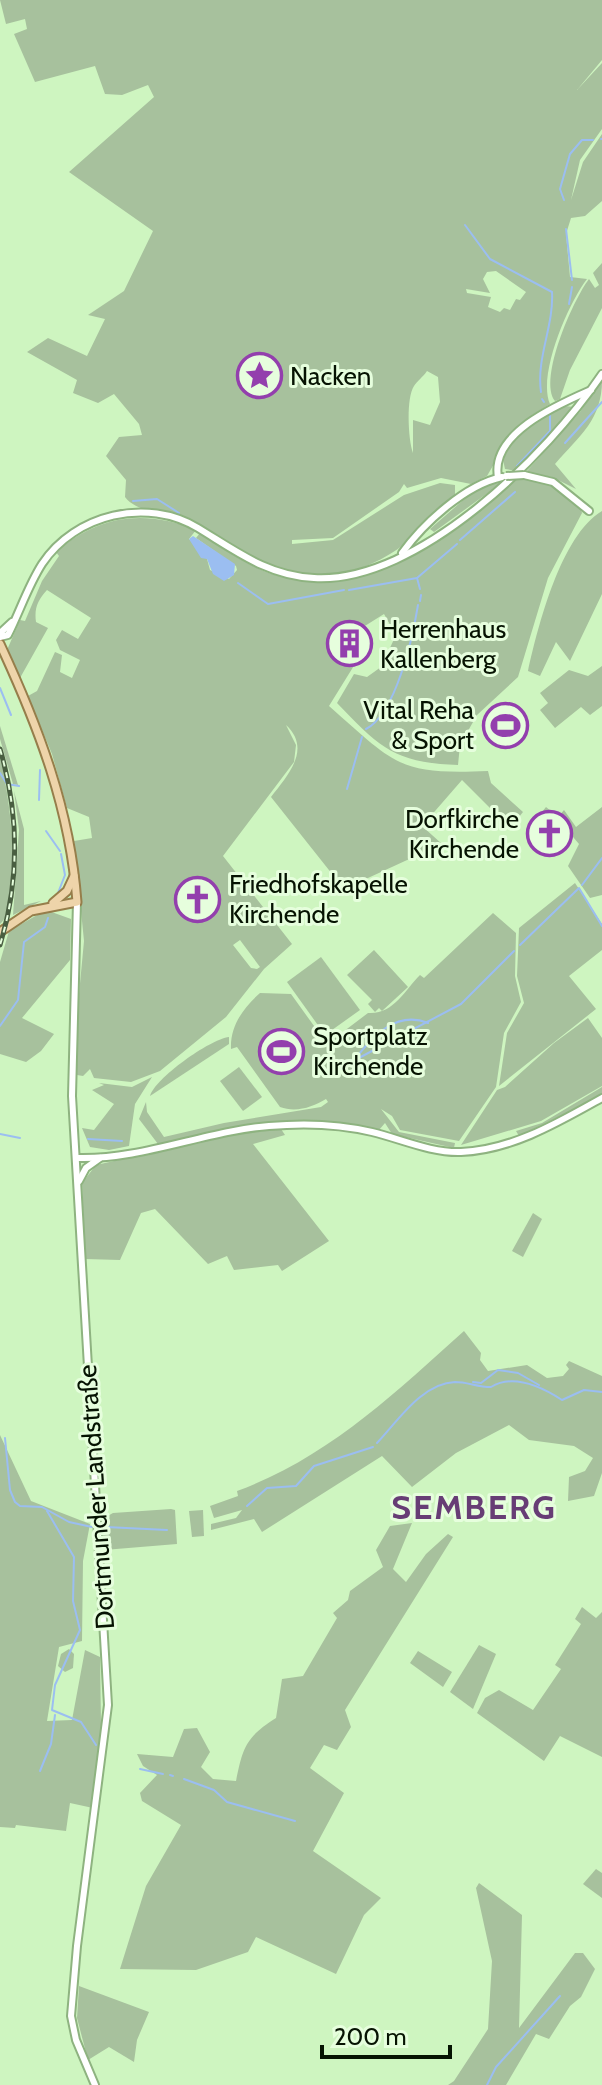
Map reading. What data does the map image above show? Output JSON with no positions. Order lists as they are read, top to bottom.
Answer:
{
  "streets": {
    "main road": ["Dortmunder Landstraße"]
  },
  "districts": ["SEMBERG"],
  "places": {
    "place": ["Nacken"],
    "building": ["Herrenhaus Kallenberg"],
    "sports": ["Vital Reha & Sport", "Sportplatz Kirchende"],
    "church": ["Dorfkirche Kirchende", "Friedhofskapelle Kirchende"]
  },
  "scale_bar": "200 m"
}
